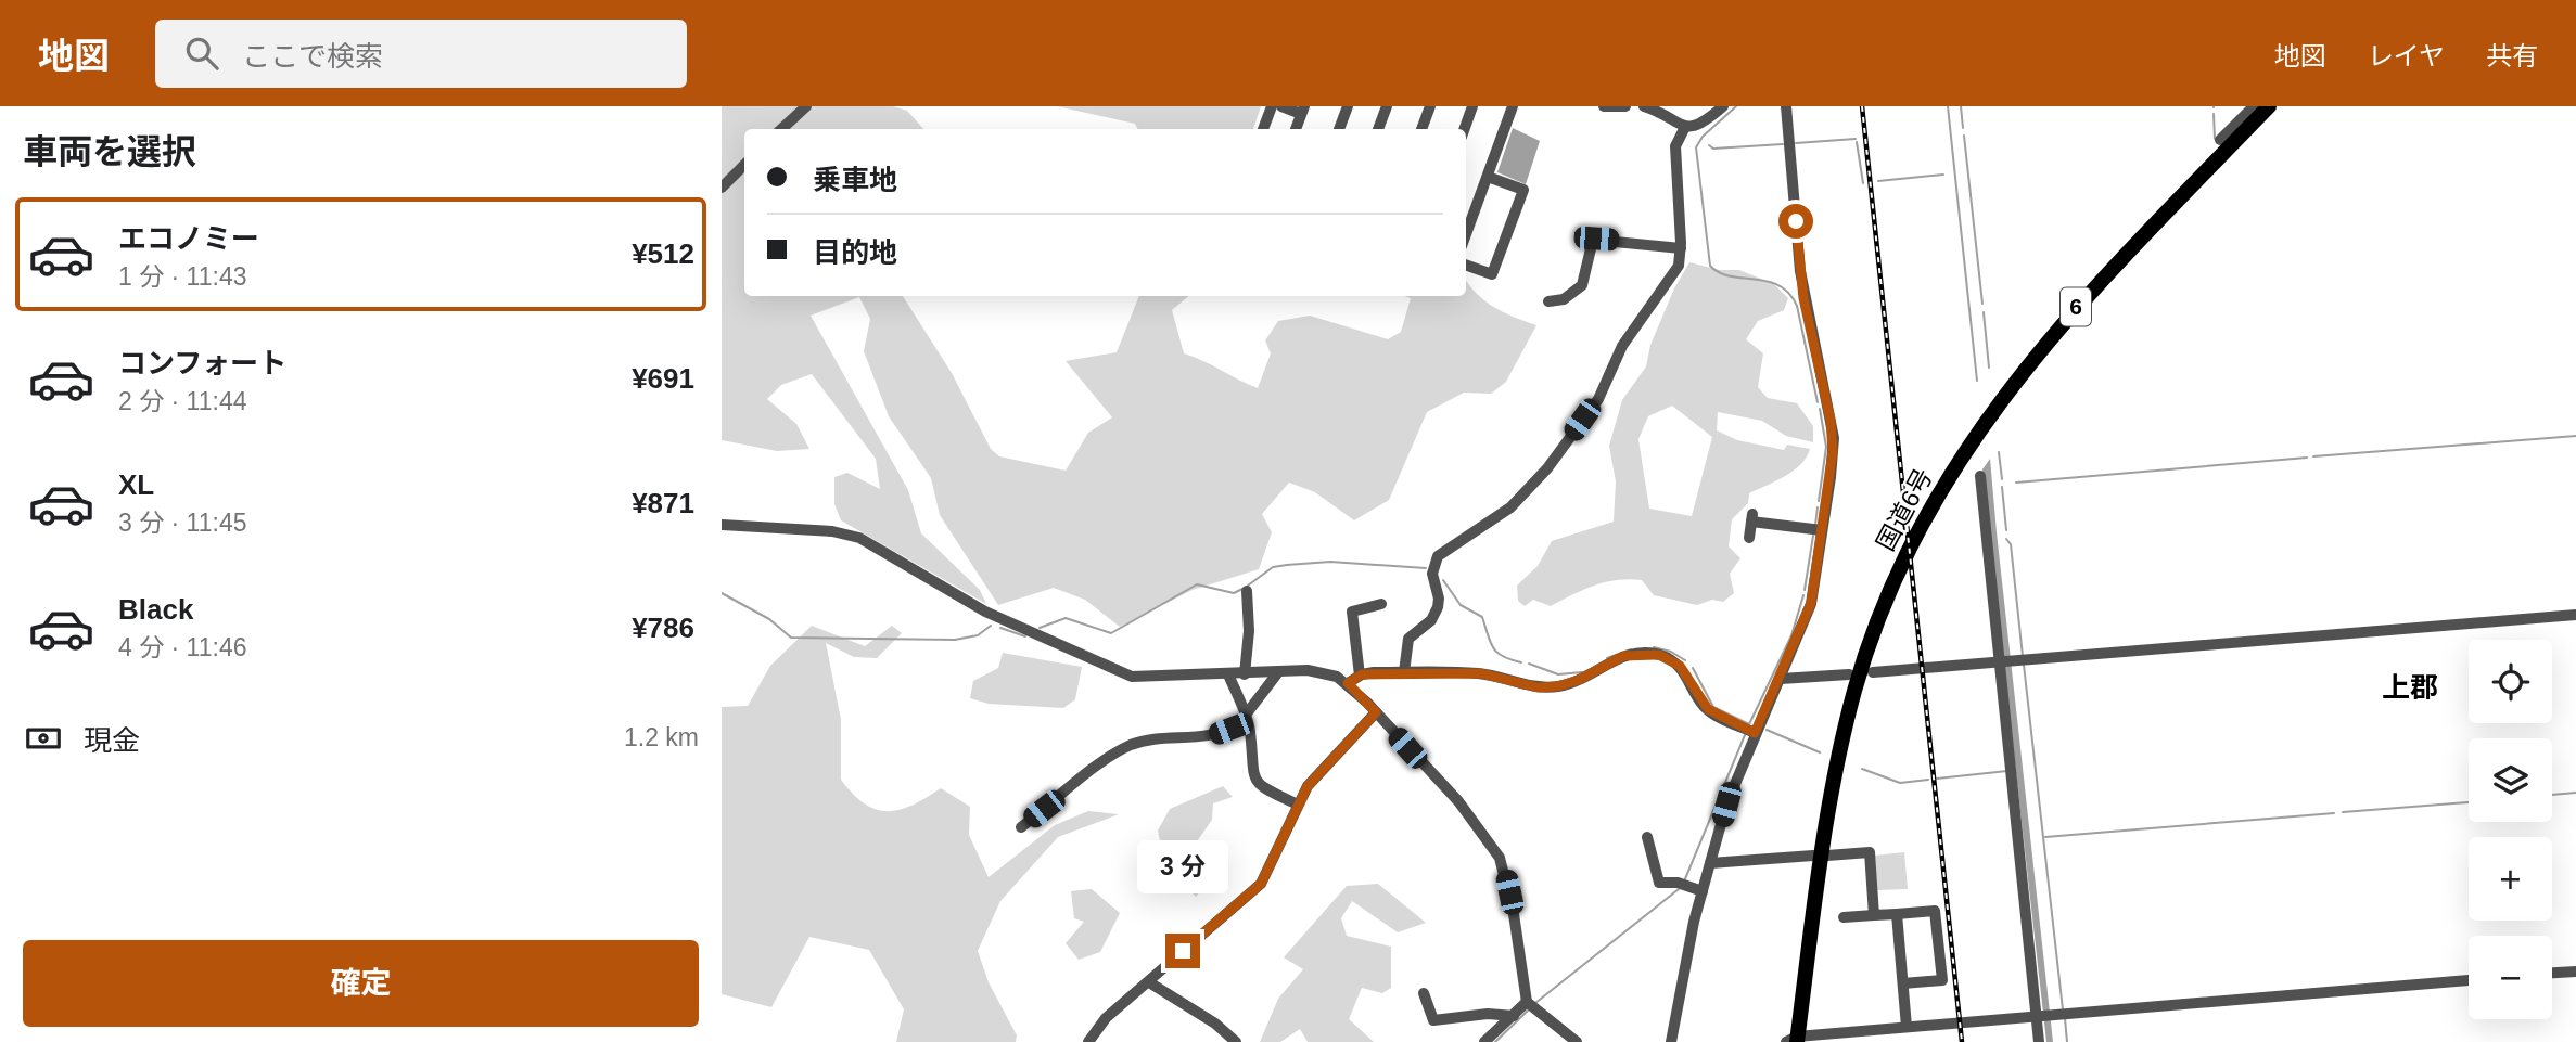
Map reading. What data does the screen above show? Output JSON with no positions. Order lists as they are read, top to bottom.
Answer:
{
  "streets": {
    "highway": ["6", "国道6号"]
  },
  "districts": ["上郡"],
  "page": {
    "header": "地図",
    "search": "ここで検索",
    "nav": ["地図", "レイヤ", "共有"],
    "heading": "車両を選択",
    "banner": ["乗車地", "目的地"],
    "list": [
      {
        "name": "エコノミー",
        "note": "1 分 · 11:43",
        "value": "¥512"
      },
      {
        "name": "コンフォート",
        "note": "2 分 · 11:44",
        "value": "¥691"
      },
      {
        "name": "XL",
        "note": "3 分 · 11:45",
        "value": "¥871"
      },
      {
        "name": "Black",
        "note": "4 分 · 11:46",
        "value": "¥786"
      }
    ],
    "map_buttons": ["+", "−"],
    "pay": ["現金", "1.2 km"],
    "bubble": "3 分",
    "buttons": "確定"
  }
}
